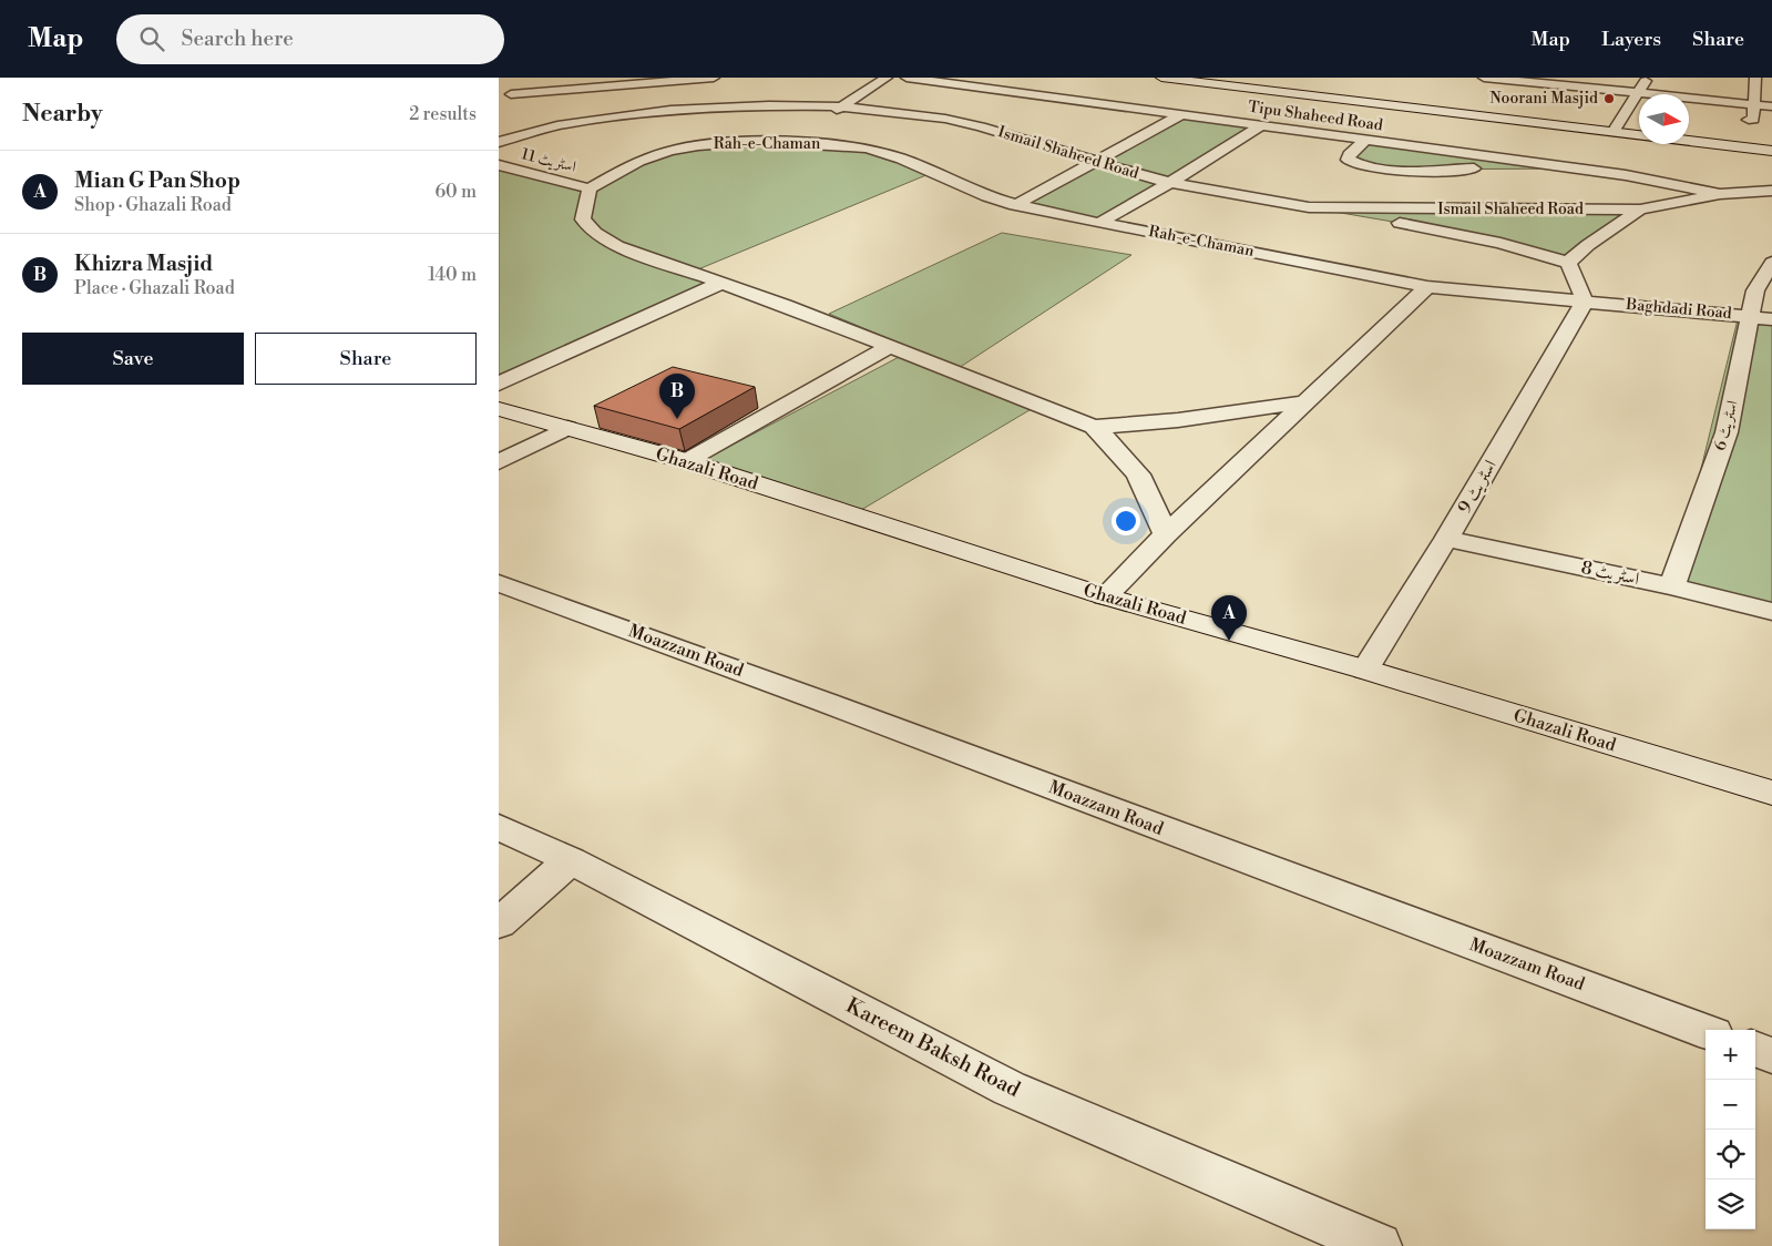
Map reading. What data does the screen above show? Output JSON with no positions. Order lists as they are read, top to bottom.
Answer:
{
  "streets": {
    "main road": ["Ghazali Road"],
    "street": [
      "Tipu Shaheed Road",
      "Rah-e-Chaman",
      "Ismail Shaheed Road",
      "اسٹریٹ 11",
      "Baghdadi Road",
      "اسٹریٹ 6",
      "اسٹریٹ 9",
      "اسٹریٹ 8",
      "Moazzam Road",
      "Kareem Baksh Road"
    ]
  },
  "crossings": [
    ["Rah-e-Chaman", "اسٹریٹ 11"],
    ["Rah-e-Chaman", "Baghdadi Road"],
    ["Rah-e-Chaman", "اسٹریٹ 9"],
    ["Baghdadi Road", "اسٹریٹ 6"],
    ["Baghdadi Road", "اسٹریٹ 9"],
    ["اسٹریٹ 6", "اسٹریٹ 8"],
    ["Ghazali Road", "اسٹریٹ 9"],
    ["اسٹریٹ 9", "اسٹریٹ 8"]
  ],
  "places": ["Noorani Masjid"],
  "north": "right",
  "page": {
    "header": "Map",
    "search": "Search here",
    "nav": ["Map", "Layers", "Share"],
    "heading": ["Nearby", "2 results"],
    "list": [
      {
        "mark": "A",
        "name": "Mian G Pan Shop",
        "note": "Shop · Ghazali Road",
        "value": "60 m"
      },
      {
        "mark": "B",
        "name": "Khizra Masjid",
        "note": "Place · Ghazali Road",
        "value": "140 m"
      }
    ],
    "buttons": ["Save", "Share"],
    "pins": ["B", "A"],
    "map_buttons": ["+", "−"]
  }
}
